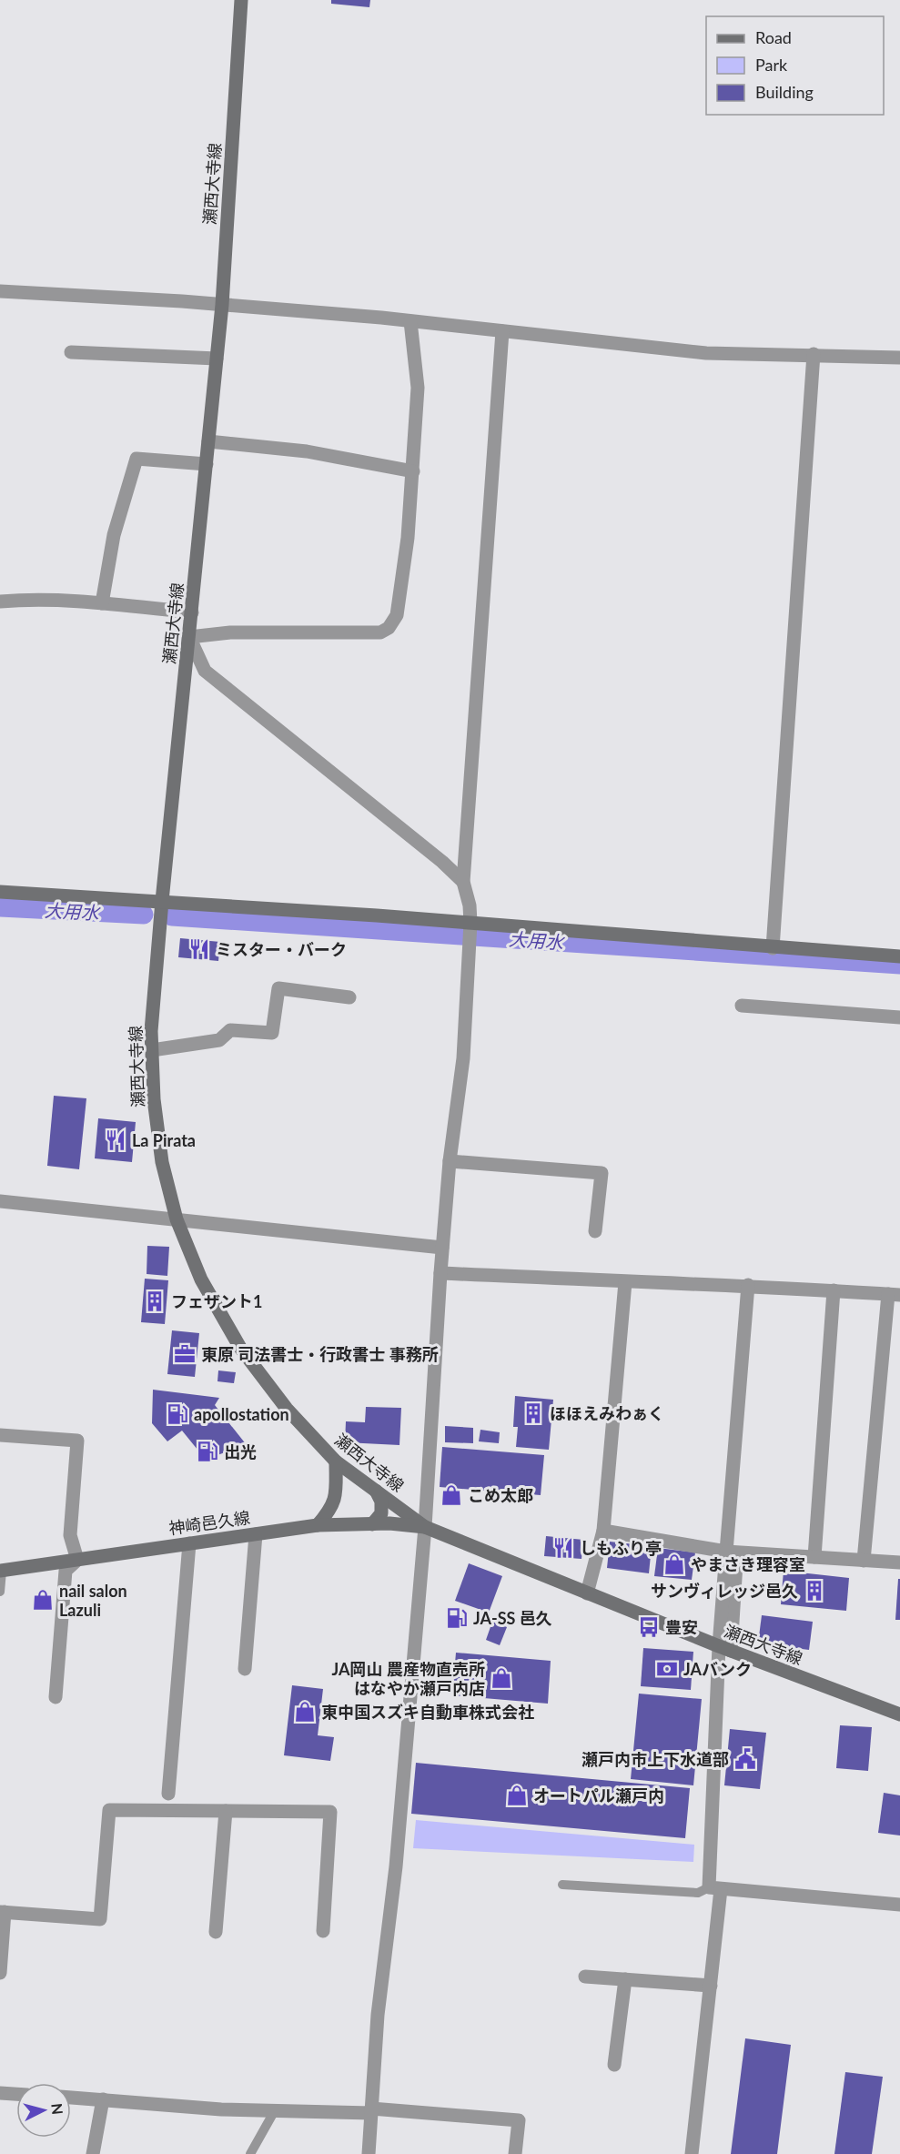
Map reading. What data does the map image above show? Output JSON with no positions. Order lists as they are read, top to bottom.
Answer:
{
  "streets": {
    "main road": ["瀬西大寺線", "神崎邑久線"]
  },
  "crossings": [
    ["瀬西大寺線", "神崎邑久線"]
  ],
  "water": ["大用水"],
  "places": {
    "restaurant": ["ミスター・バーク", "La Pirata", "しもふり亭"],
    "building": ["フェザント1", "ほほえみわぁく", "サンヴィレッジ邑久"],
    "office": ["東原 司法書士・行政書士 事務所"],
    "fuel station": ["apollostation", "出光", "JA-SS 邑久"],
    "shop": [
      "こめ太郎",
      "やまさき理容室",
      "nail salon Lazuli",
      "JA岡山 農産物直売所 はなやか瀬戸内店",
      "東中国スズキ自動車株式会社",
      "オートパル瀬戸内"
    ],
    "bus stop": ["豊安"],
    "bank": ["JAバンク"],
    "public building": ["瀬戸内市上下水道部"]
  },
  "legend": ["Road", "Park", "Building"],
  "north": "right"
}
